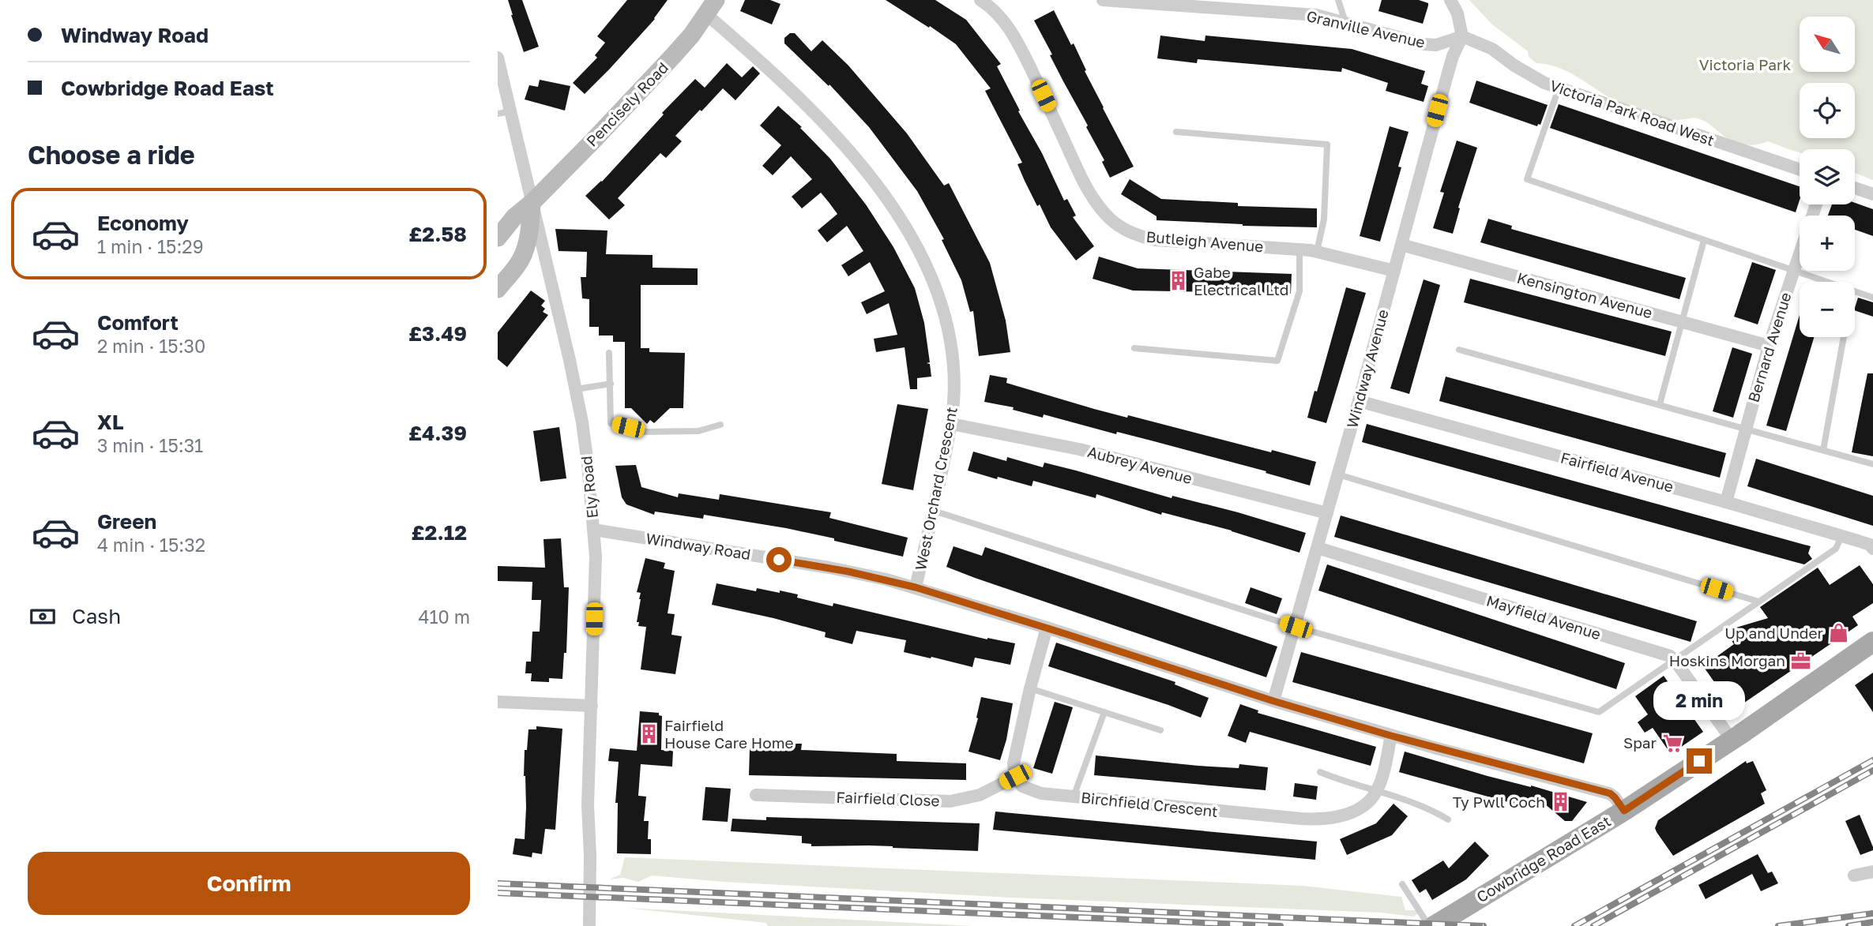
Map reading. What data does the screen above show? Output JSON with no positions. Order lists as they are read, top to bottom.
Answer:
{
  "streets": {
    "main road": ["Pencisely Road", "Cowbridge Road East"],
    "street": [
      "Granville Avenue",
      "Victoria Park Road West",
      "Butleigh Avenue",
      "Kensington Avenue",
      "Bernard Avenue",
      "Windway Avenue",
      "Aubrey Avenue",
      "Fairfield Avenue",
      "Ely Road",
      "West Orchard Crescent",
      "Windway Road",
      "Mayfield Avenue",
      "Fairfield Close",
      "Birchfield Crescent"
    ]
  },
  "crossings": [
    ["Granville Avenue", "Victoria Park Road West"],
    ["Granville Avenue", "Windway Avenue"],
    ["Pencisely Road", "Ely Road"],
    ["Pencisely Road", "West Orchard Crescent"],
    ["Victoria Park Road West", "Windway Avenue"],
    ["Butleigh Avenue", "Windway Avenue"],
    ["Kensington Avenue", "Bernard Avenue"],
    ["Kensington Avenue", "Windway Avenue"],
    ["Bernard Avenue", "Fairfield Avenue"],
    ["Windway Avenue", "Aubrey Avenue"],
    ["Windway Avenue", "Fairfield Avenue"],
    ["Windway Avenue", "Windway Road"],
    ["Windway Avenue", "Mayfield Avenue"],
    ["Aubrey Avenue", "West Orchard Crescent"],
    ["Ely Road", "Windway Road"],
    ["West Orchard Crescent", "Windway Road"],
    ["Windway Road", "Cowbridge Road East"],
    ["Fairfield Close", "Birchfield Crescent"]
  ],
  "parks": ["Victoria Park"],
  "places": {
    "building": ["Gabe Electrical Ltd", "Fairfield House Care Home", "Ty Pwll Coch"],
    "shop": ["Up and Under"],
    "office": ["Hoskins Morgan"],
    "supermarket": ["Spar"]
  },
  "north": "top left",
  "page": {
    "banner": ["Windway Road", "Cowbridge Road East"],
    "map_buttons": ["+", "−"],
    "heading": "Choose a ride",
    "list": [
      {
        "name": "Economy",
        "note": "1 min · 15:29",
        "value": "£2.58"
      },
      {
        "name": "Comfort",
        "note": "2 min · 15:30",
        "value": "£3.49"
      },
      {
        "name": "XL",
        "note": "3 min · 15:31",
        "value": "£4.39"
      },
      {
        "name": "Green",
        "note": "4 min · 15:32",
        "value": "£2.12"
      }
    ],
    "pay": ["Cash", "410 m"],
    "bubble": "2 min",
    "buttons": "Confirm"
  }
}
